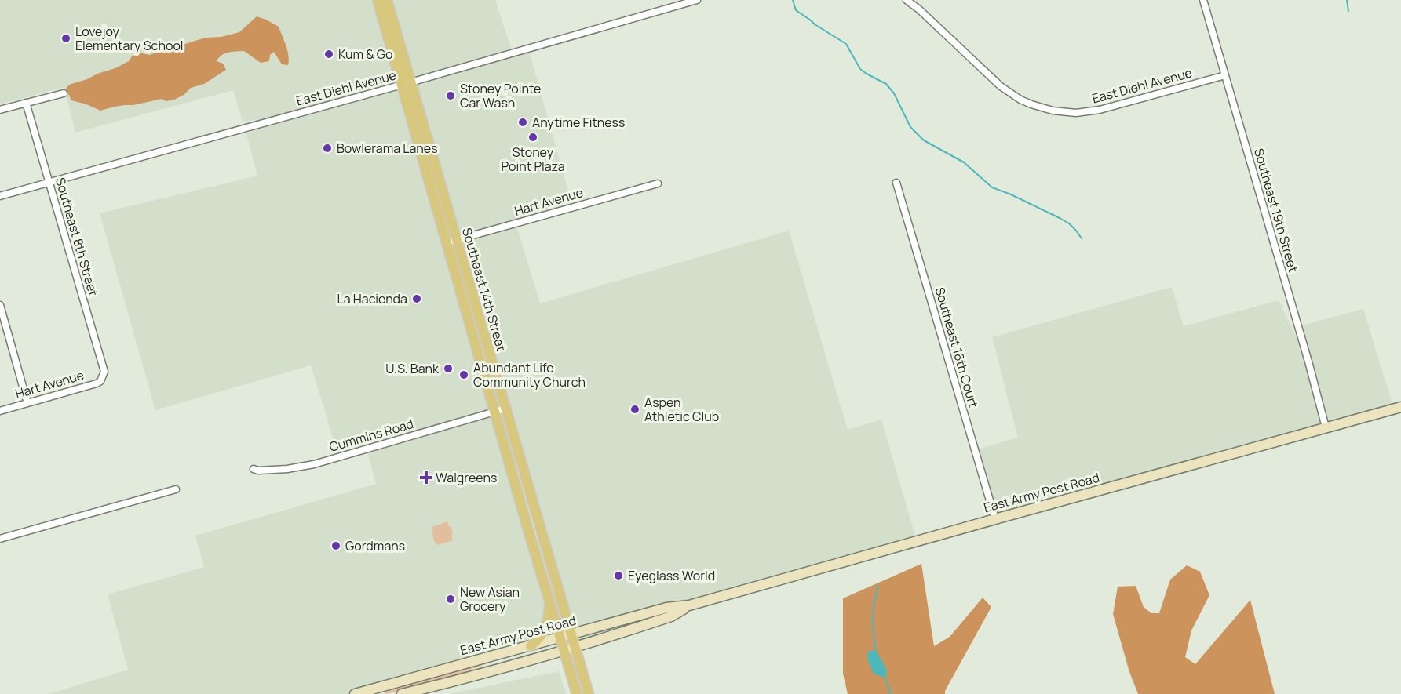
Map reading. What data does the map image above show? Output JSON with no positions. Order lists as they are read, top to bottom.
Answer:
{
  "streets": {
    "main road": ["Southeast 14th Street", "East Army Post Road"],
    "street": [
      "East Diehl Avenue",
      "Hart Avenue",
      "Southeast 19th Street",
      "Southeast 8th Street",
      "Southeast 16th Court",
      "Cummins Road"
    ]
  },
  "crossings": [
    ["East Diehl Avenue", "Southeast 19th Street"],
    ["East Diehl Avenue", "Southeast 8th Street"],
    ["East Diehl Avenue", "Southeast 14th Street"],
    ["Hart Avenue", "Southeast 8th Street"],
    ["Hart Avenue", "Southeast 14th Street"],
    ["Southeast 19th Street", "East Army Post Road"],
    ["Southeast 14th Street", "Cummins Road"],
    ["Southeast 14th Street", "East Army Post Road"],
    ["Southeast 16th Court", "East Army Post Road"]
  ],
  "places": {
    "other": [
      "Lovejoy Elementary School",
      "Kum & Go",
      "Stoney Pointe Car Wash",
      "Anytime Fitness",
      "Stoney Point Plaza",
      "Bowlerama Lanes",
      "La Hacienda",
      "U.S. Bank",
      "Abundant Life Community Church",
      "Aspen Athletic Club",
      "Gordmans",
      "Eyeglass World",
      "New Asian Grocery"
    ],
    "health": ["Walgreens"]
  }
}
